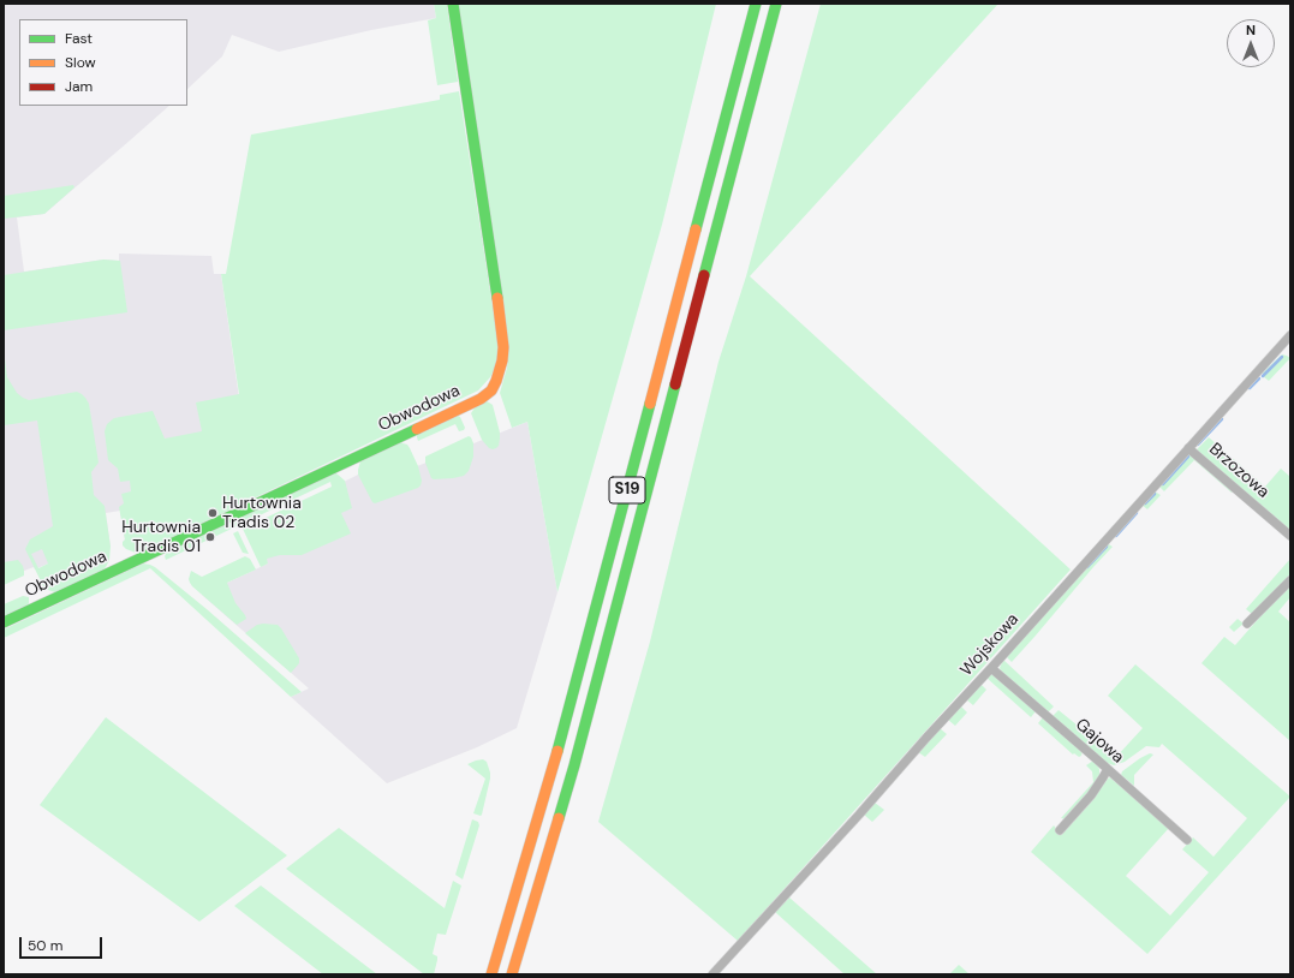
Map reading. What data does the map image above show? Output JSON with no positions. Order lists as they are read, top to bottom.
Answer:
{
  "streets": {
    "main road": ["Obwodowa", "S19"],
    "street": ["Brzozowa", "Wojskowa", "Gajowa"]
  },
  "crossings": [
    ["Brzozowa", "Wojskowa"],
    ["Wojskowa", "Gajowa"]
  ],
  "places": ["Hurtownia Tradis 02", "Hurtownia Tradis 01"],
  "legend": ["Fast", "Slow", "Jam"],
  "scale_bar": "50 m",
  "north": "top"
}
